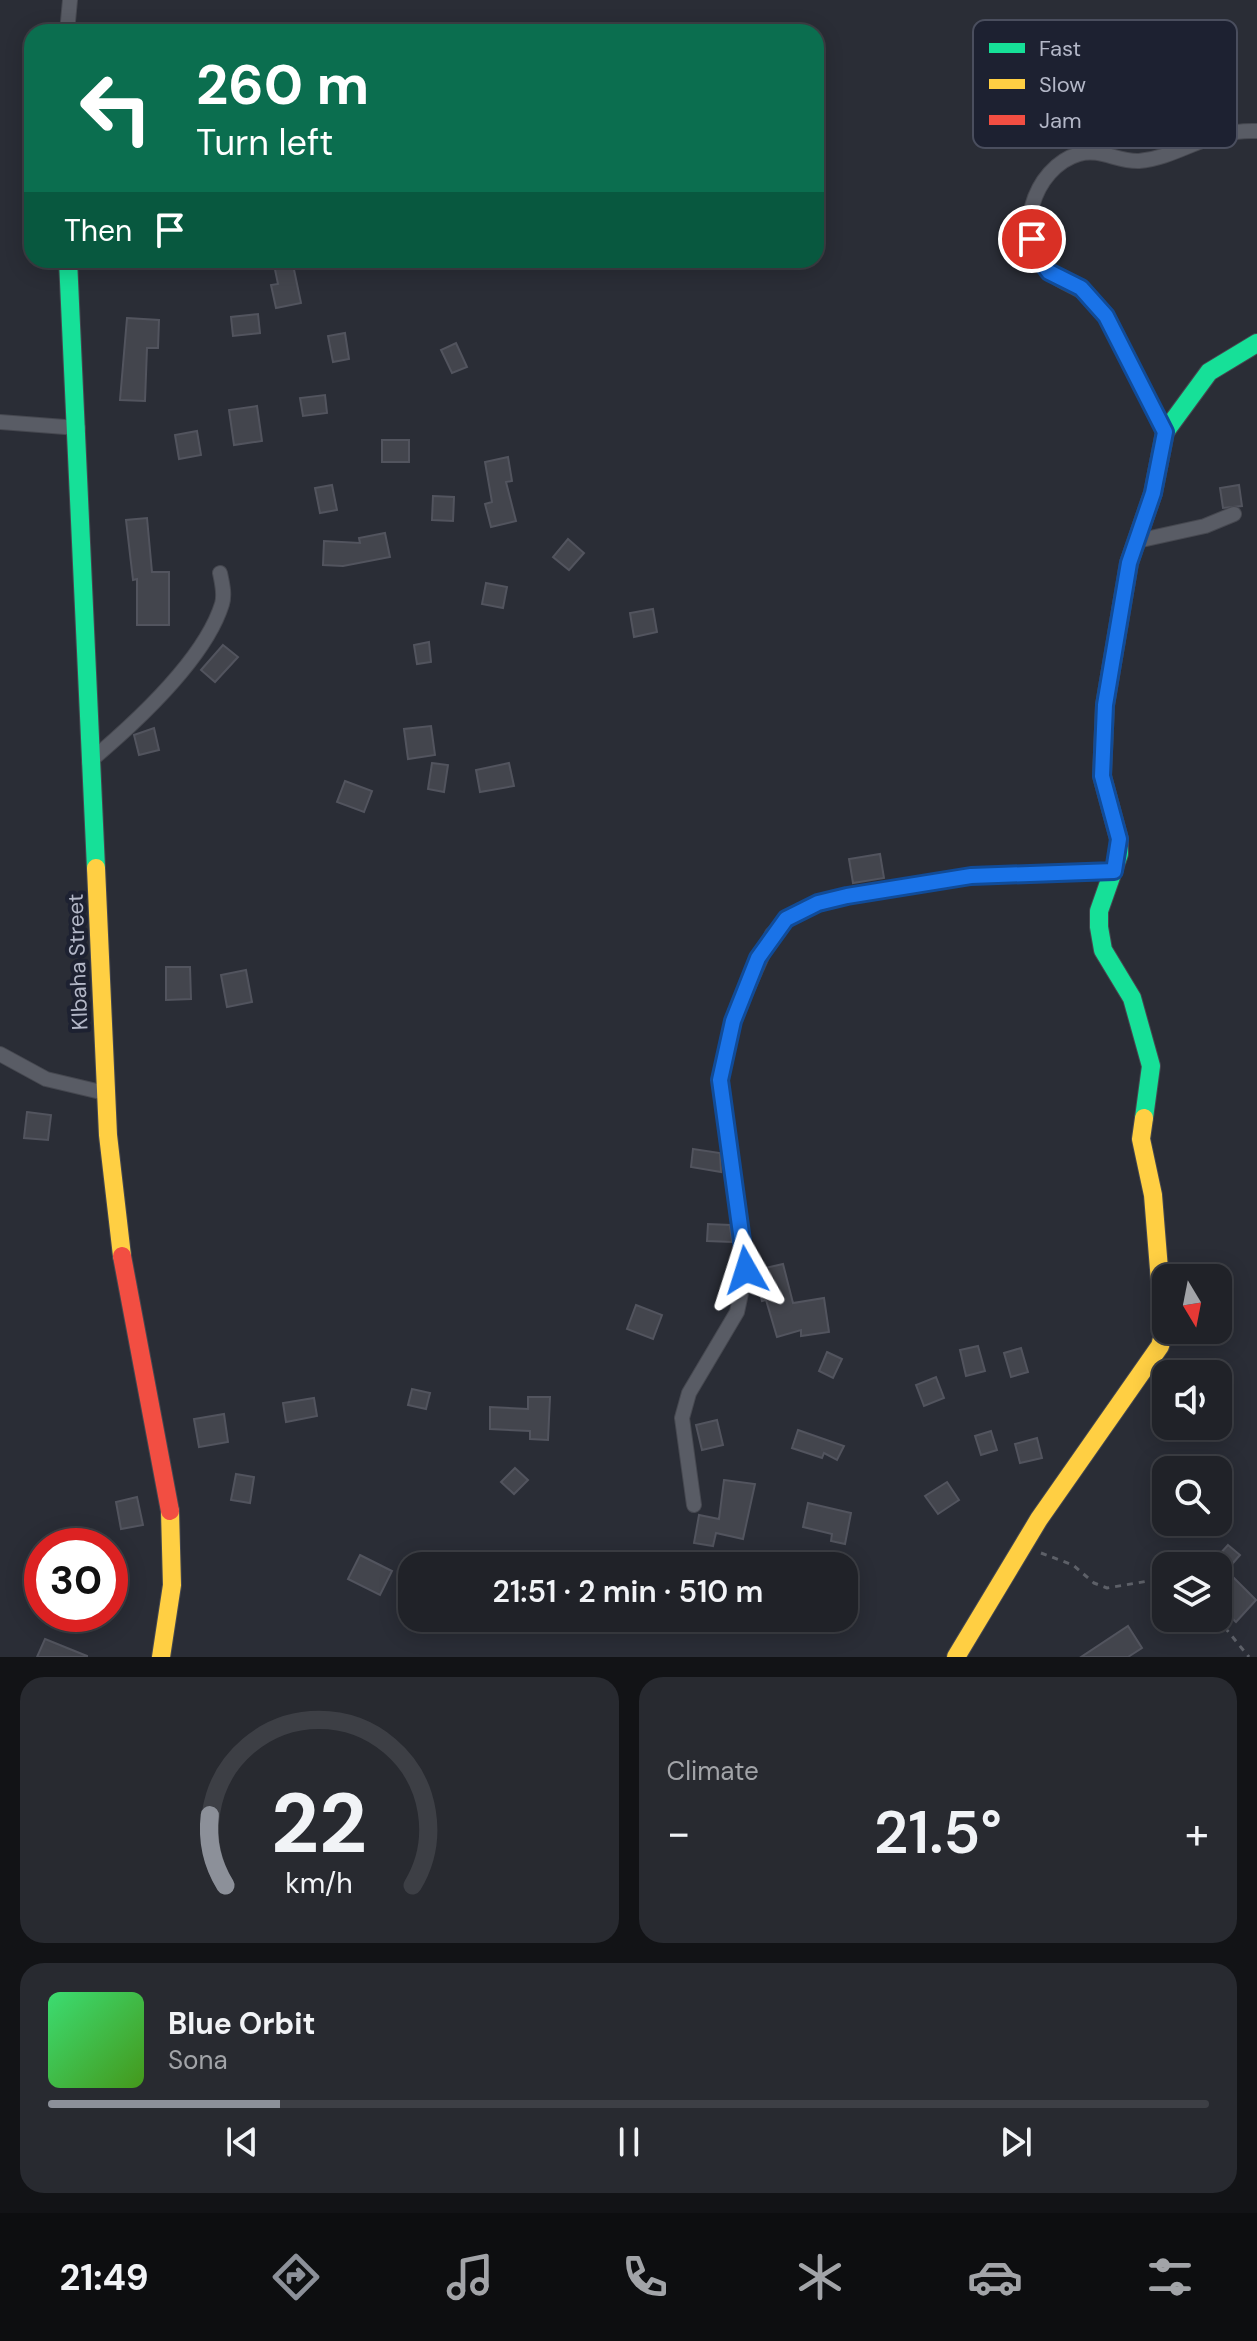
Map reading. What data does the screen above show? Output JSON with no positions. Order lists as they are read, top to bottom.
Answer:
{
  "streets": {
    "street": ["KIbaha Street"]
  },
  "legend": ["Fast", "Slow", "Jam"],
  "north": "bottom",
  "page": {
    "turn": ["260 m", "Turn left"],
    "then": "Then",
    "limit": "30",
    "trip": "21:51 · 2 min · 510 m",
    "tile": "Climate",
    "heat": ["−", "21.5°", "+"],
    "song": ["Blue Orbit", "Sona"],
    "tabs": "21:49",
    "gauge": ["22", "km/h"]
  }
}
